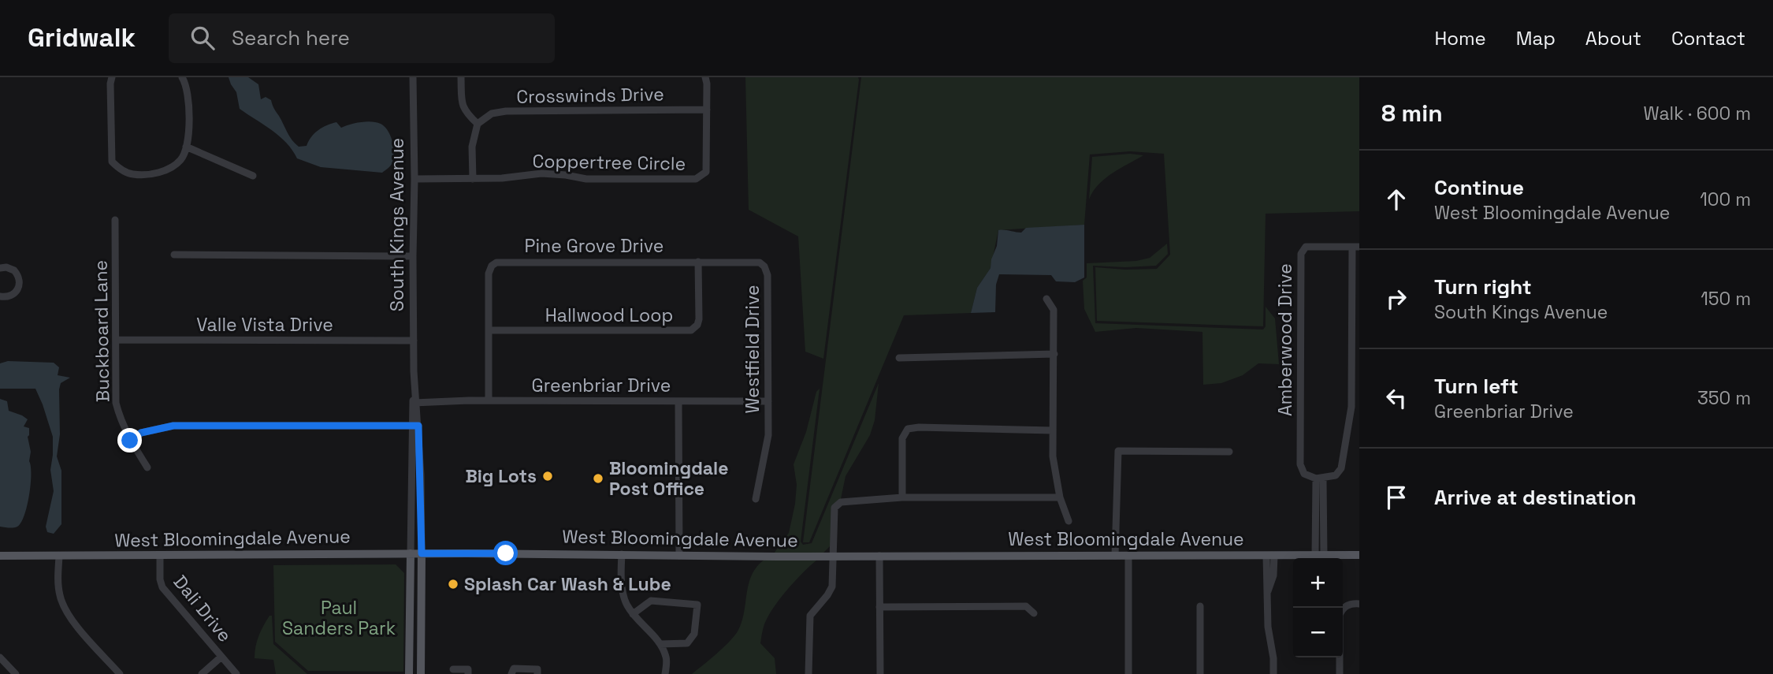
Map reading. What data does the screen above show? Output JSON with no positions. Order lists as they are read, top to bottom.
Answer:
{
  "streets": {
    "main road": ["South Kings Avenue", "West Bloomingdale Avenue"],
    "street": [
      "Crosswinds Drive",
      "Coppertree Circle",
      "Pine Grove Drive",
      "Hallwood Loop",
      "Valle Vista Drive",
      "Buckboard Lane",
      "Amberwood Drive",
      "Westfield Drive",
      "Greenbriar Drive",
      "Dali Drive"
    ]
  },
  "crossings": [
    ["Crosswinds Drive", "Coppertree Circle"],
    ["Coppertree Circle", "South Kings Avenue"],
    ["South Kings Avenue", "Valle Vista Drive"],
    ["South Kings Avenue", "Greenbriar Drive"],
    ["South Kings Avenue", "West Bloomingdale Avenue"],
    ["Pine Grove Drive", "Hallwood Loop"],
    ["Pine Grove Drive", "Westfield Drive"],
    ["Hallwood Loop", "Westfield Drive"],
    ["Valle Vista Drive", "Buckboard Lane"],
    ["Westfield Drive", "Greenbriar Drive"],
    ["West Bloomingdale Avenue", "Dali Drive"]
  ],
  "parks": ["Paul Sanders Park"],
  "places": ["Big Lots", "Bloomingdale Post Office", "Splash Car Wash & Lube"],
  "page": {
    "header": "Gridwalk",
    "search": "Search here",
    "nav": [
      "Home",
      "Map",
      "About",
      "Contact"
    ],
    "heading": ["8 min", "Walk · 600 m"],
    "list": [
      ["Continue", "West Bloomingdale Avenue", "100 m"],
      ["Turn right", "South Kings Avenue", "150 m"],
      ["Turn left", "Greenbriar Drive", "350 m"],
      "Arrive at destination"
    ],
    "map_buttons": ["+", "−"]
  }
}
